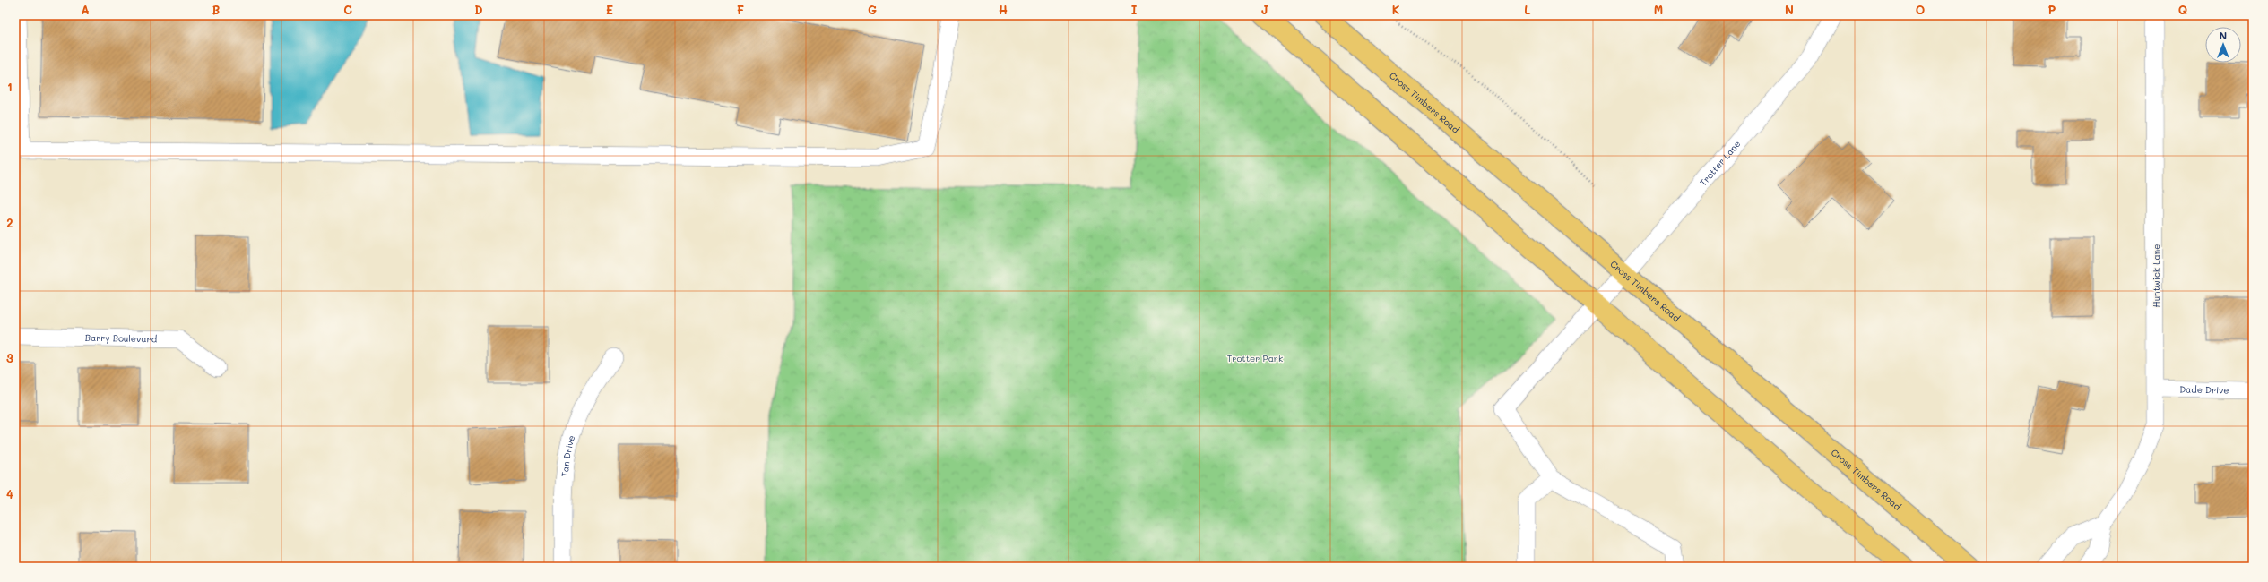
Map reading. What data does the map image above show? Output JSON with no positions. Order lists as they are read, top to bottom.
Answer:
{
  "streets": {
    "main road": ["Cross Timbers Road"],
    "street": [
      "Trotter Lane",
      "Huntwick Lane",
      "Barry Boulevard",
      "Dade Drive",
      "Tan Drive"
    ]
  },
  "crossings": [
    ["Cross Timbers Road", "Trotter Lane"],
    ["Huntwick Lane", "Dade Drive"]
  ],
  "parks": ["Trotter Park"],
  "north": "top",
  "grid": {
    "columns": [
      "A",
      "B",
      "C",
      "D",
      "E",
      "F",
      "G",
      "H",
      "I",
      "J",
      "K",
      "L",
      "M",
      "N",
      "O",
      "P",
      "Q"
    ],
    "rows": [
      "1",
      "2",
      "3",
      "4"
    ]
  }
}
